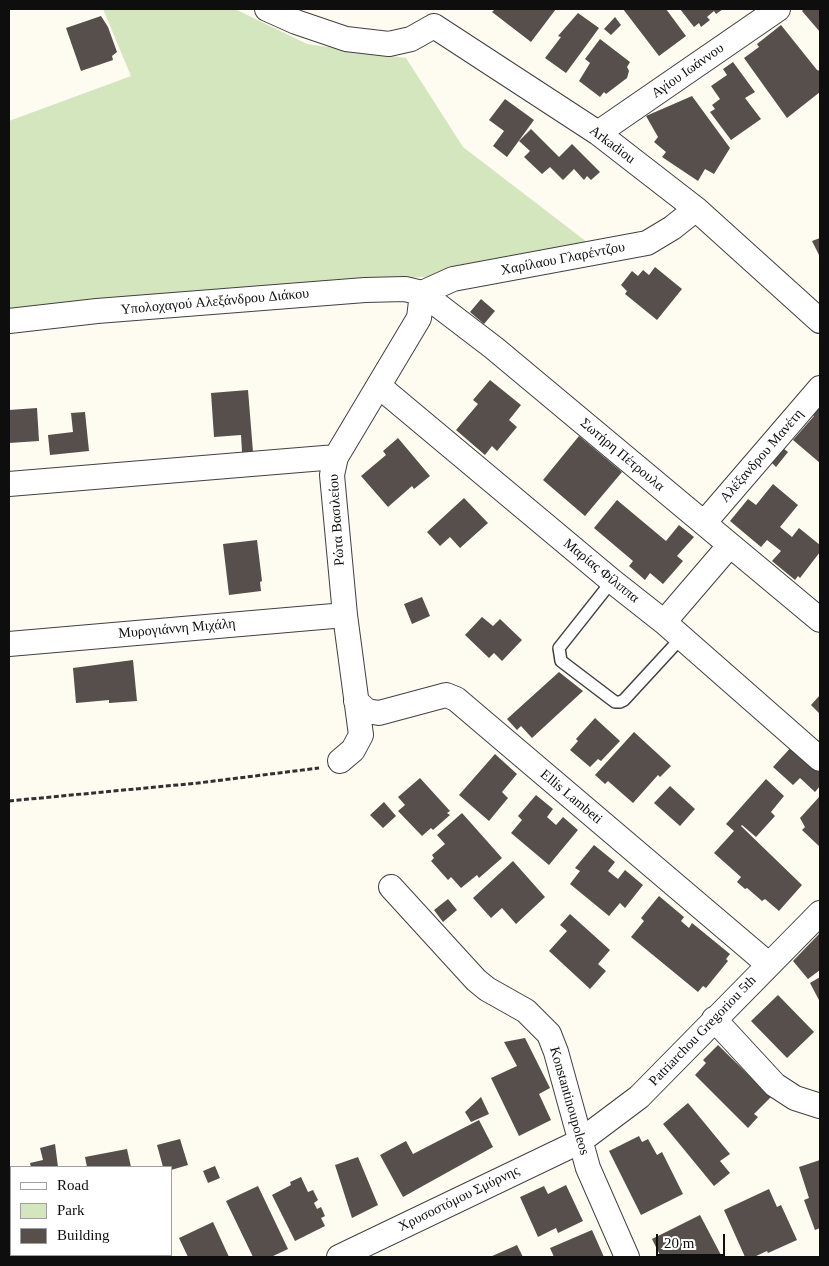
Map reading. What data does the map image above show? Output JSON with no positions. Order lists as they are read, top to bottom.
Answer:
{
  "streets": {
    "street": [
      "Αγίου Ιωάννου",
      "Arkadiou",
      "Χαρίλαου Γλαρέντζου",
      "Υπολοχαγού Αλεξάνδρου Διάκου",
      "Σωτήρη Πέτρουλα",
      "Αλέξανδρου Μανέτη",
      "Ρώτα Βασιλείου",
      "Μαρίας Φίλιππα",
      "Μυρογιάννη Μιχάλη",
      "Ellis Lambeti",
      "Patriarchou Gregoriou 5th",
      "Konstantinoupoleos",
      "Χρυσοστόμου Σμύρνης"
    ]
  },
  "crossings": [
    ["Αγίου Ιωάννου", "Arkadiou"],
    ["Arkadiou", "Χαρίλαου Γλαρέντζου"],
    ["Χαρίλαου Γλαρέντζου", "Υπολοχαγού Αλεξάνδρου Διάκου"],
    ["Χαρίλαου Γλαρέντζου", "Σωτήρη Πέτρουλα"],
    ["Χαρίλαου Γλαρέντζου", "Ρώτα Βασιλείου"],
    ["Υπολοχαγού Αλεξάνδρου Διάκου", "Σωτήρη Πέτρουλα"],
    ["Υπολοχαγού Αλεξάνδρου Διάκου", "Ρώτα Βασιλείου"],
    ["Σωτήρη Πέτρουλα", "Αλέξανδρου Μανέτη"],
    ["Σωτήρη Πέτρουλα", "Ρώτα Βασιλείου"],
    ["Ρώτα Βασιλείου", "Μαρίας Φίλιππα"],
    ["Ρώτα Βασιλείου", "Μυρογιάννη Μιχάλη"],
    ["Ρώτα Βασιλείου", "Ellis Lambeti"],
    ["Ellis Lambeti", "Patriarchou Gregoriou 5th"],
    ["Patriarchou Gregoriou 5th", "Konstantinoupoleos"],
    ["Patriarchou Gregoriou 5th", "Χρυσοστόμου Σμύρνης"],
    ["Konstantinoupoleos", "Χρυσοστόμου Σμύρνης"]
  ],
  "legend": ["Road", "Park", "Building"],
  "scale_bar": "20 m"
}
